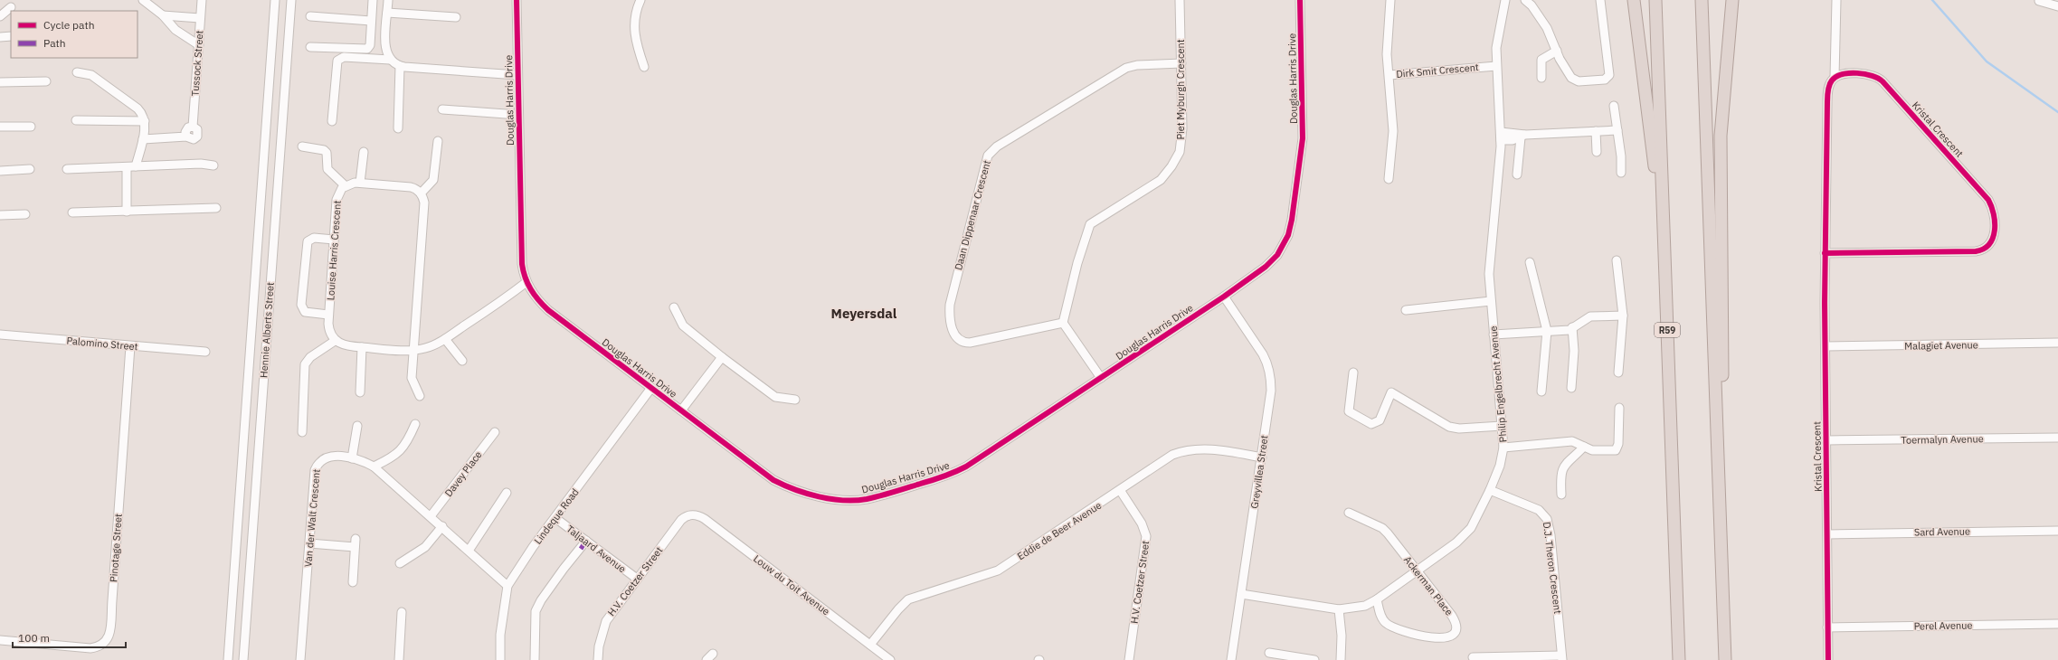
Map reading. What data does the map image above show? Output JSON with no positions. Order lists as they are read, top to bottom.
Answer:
{
  "streets": {
    "highway": ["R59"],
    "street": [
      "Tussock Street",
      "Dirk Smit Crescent",
      "Douglas Harris Drive",
      "Piet Myburgh Crescent",
      "Kristal Crescent",
      "Daan Dippenaar Crescent",
      "Louise Harris Crescent",
      "Hennie Alberts Street",
      "Palomino Street",
      "Malagiet Avenue",
      "Philip Engelbrecht Avenue",
      "Toermalyn Avenue",
      "Greyvillea Street",
      "Davey Place",
      "Lindeque Road",
      "Van der Walt Crescent",
      "Eddie de Beer Avenue",
      "Sard Avenue",
      "Pinotage Street",
      "Taljaard Avenue",
      "D.J. Theron Crescent",
      "H.V. Coetzer Street",
      "Louw du Toit Avenue",
      "Ackerman Place",
      "Perel Avenue"
    ]
  },
  "crossings": [
    ["Dirk Smit Crescent", "Philip Engelbrecht Avenue"],
    ["Douglas Harris Drive", "Greyvillea Street"],
    ["Douglas Harris Drive", "Lindeque Road"],
    ["Piet Myburgh Crescent", "Daan Dippenaar Crescent"],
    ["Kristal Crescent", "Malagiet Avenue"],
    ["Kristal Crescent", "Toermalyn Avenue"],
    ["Kristal Crescent", "Sard Avenue"],
    ["Kristal Crescent", "Perel Avenue"],
    ["Palomino Street", "Pinotage Street"],
    ["Philip Engelbrecht Avenue", "Greyvillea Street"],
    ["Philip Engelbrecht Avenue", "D.J. Theron Crescent"],
    ["Philip Engelbrecht Avenue", "Ackerman Place"],
    ["Greyvillea Street", "Eddie de Beer Avenue"],
    ["Davey Place", "Van der Walt Crescent"],
    ["Lindeque Road", "Van der Walt Crescent"],
    ["Lindeque Road", "Taljaard Avenue"],
    ["Eddie de Beer Avenue", "H.V. Coetzer Street"],
    ["Eddie de Beer Avenue", "Louw du Toit Avenue"],
    ["Taljaard Avenue", "H.V. Coetzer Street"],
    ["H.V. Coetzer Street", "Louw du Toit Avenue"]
  ],
  "districts": ["Meyersdal"],
  "legend": ["Cycle path", "Path"],
  "scale_bar": "100 m"
}
